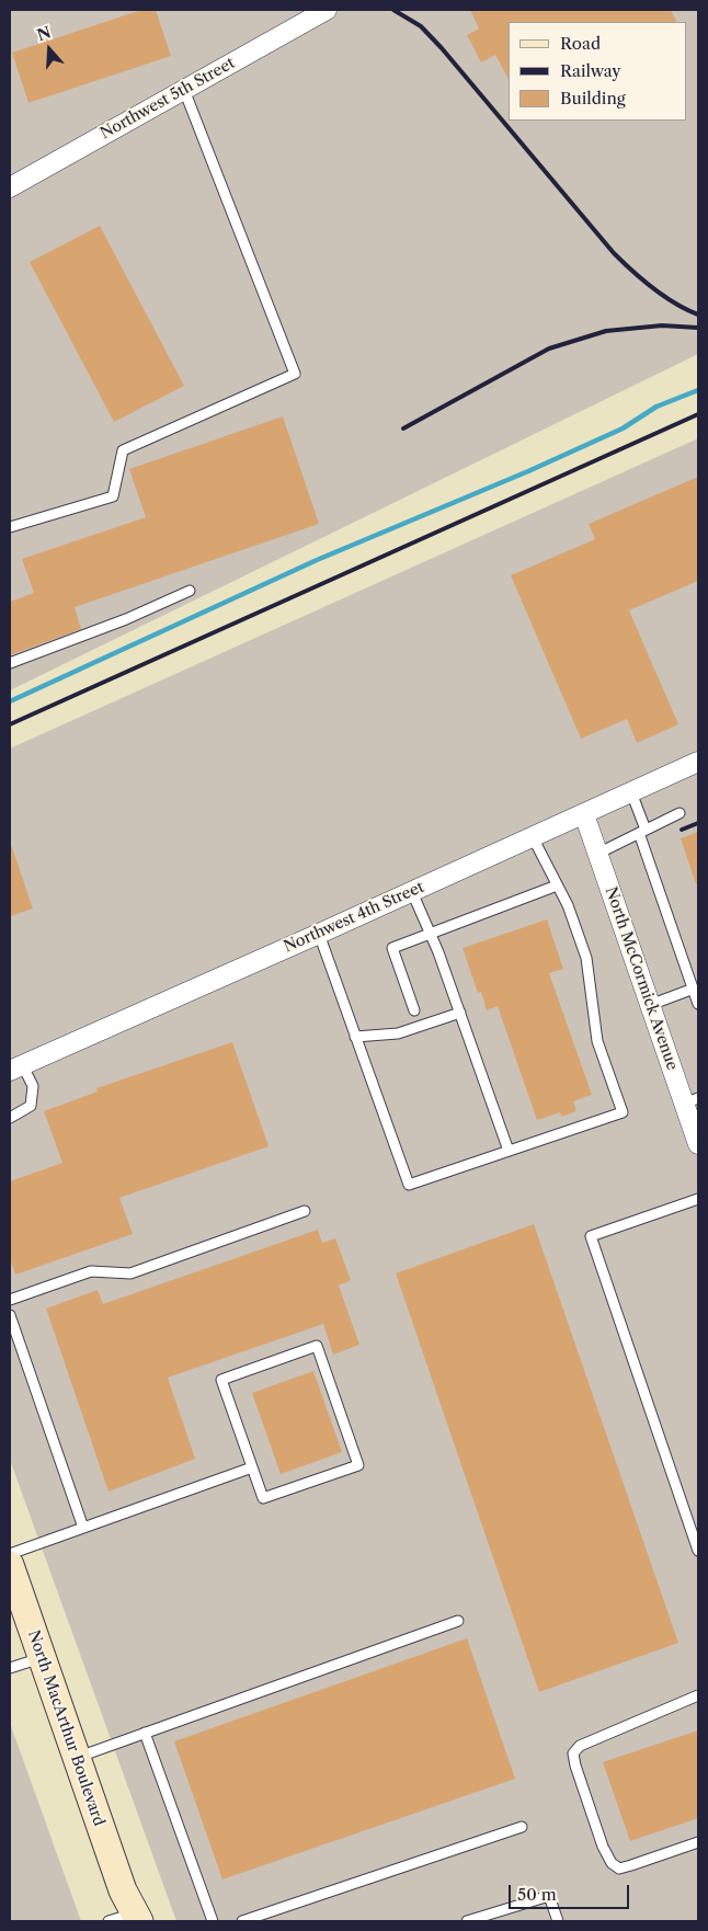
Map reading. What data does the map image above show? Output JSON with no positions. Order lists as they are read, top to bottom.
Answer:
{
  "streets": {
    "main road": ["North MacArthur Boulevard"],
    "street": ["Northwest 5th Street", "Northwest 4th Street", "North McCormick Avenue"]
  },
  "crossings": [
    ["Northwest 4th Street", "North McCormick Avenue"]
  ],
  "legend": ["Road", "Railway", "Building"],
  "scale_bar": "50 m",
  "north": "top"
}
